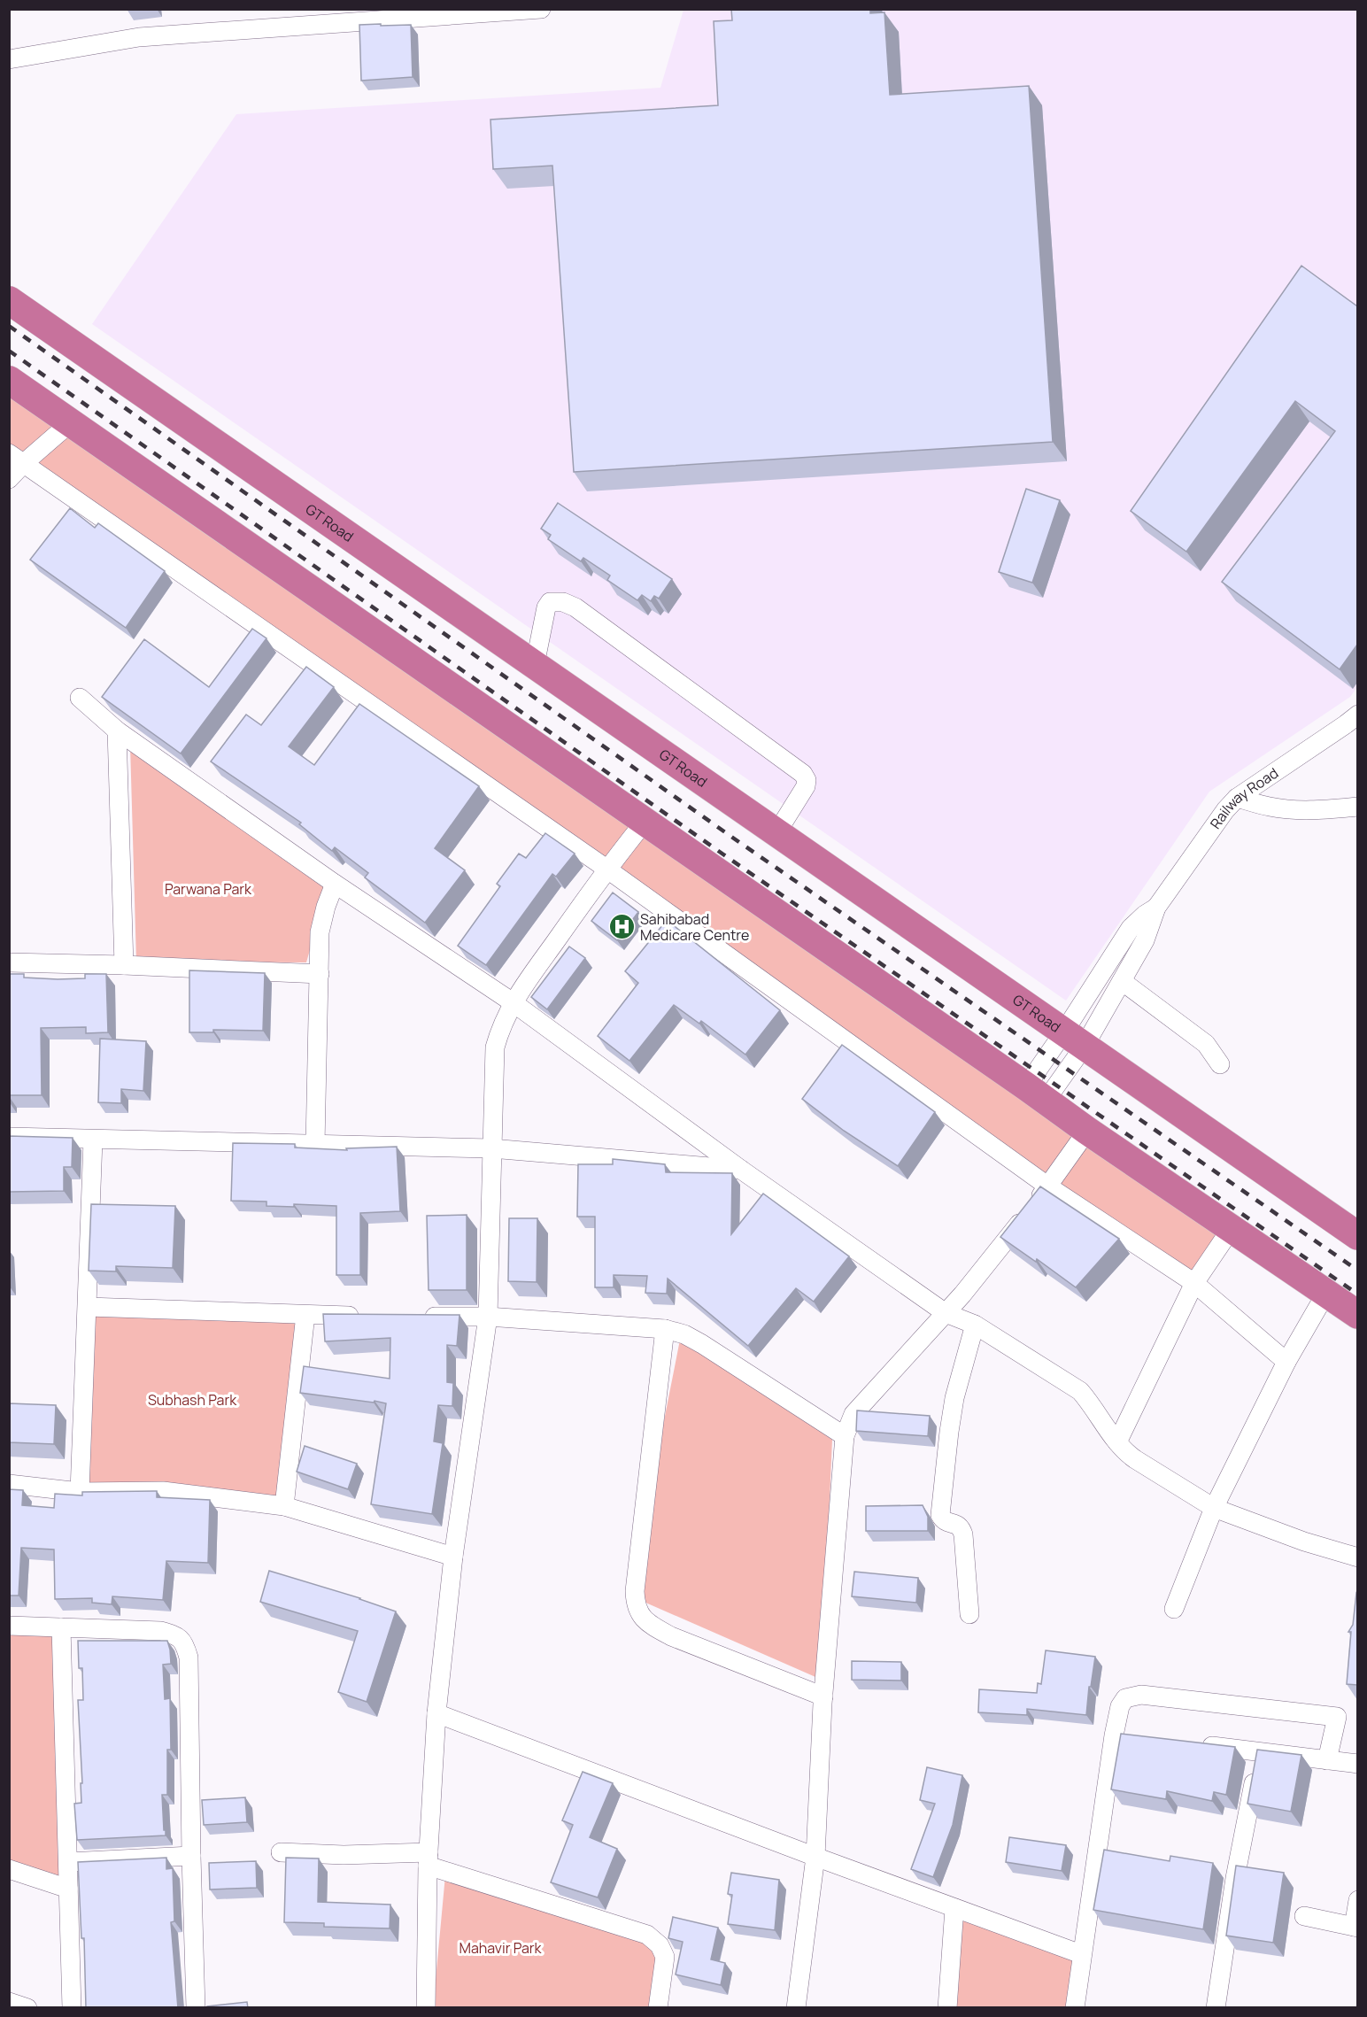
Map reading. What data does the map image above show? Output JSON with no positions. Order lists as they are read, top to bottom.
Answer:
{
  "streets": {
    "highway": ["GT Road"],
    "street": ["Railway Road"]
  },
  "crossings": [
    ["GT Road", "Railway Road"]
  ],
  "parks": ["Parwana Park", "Subhash Park", "Mahavir Park"],
  "places": {
    "hospital": ["Sahibabad Medicare Centre"]
  }
}
